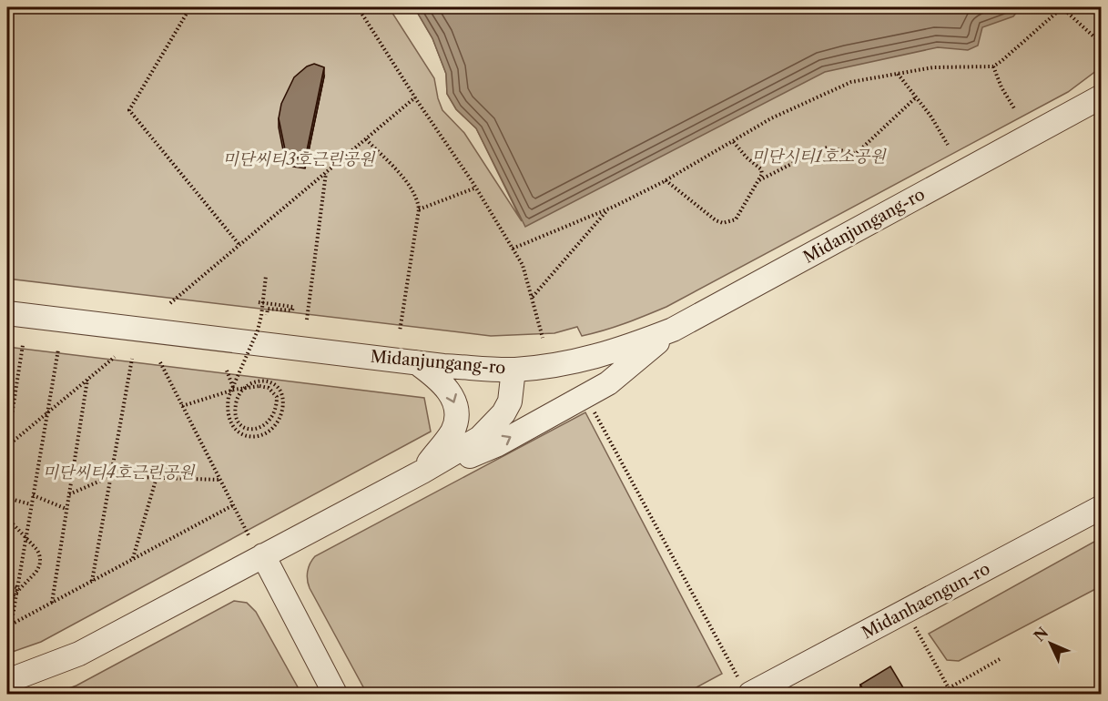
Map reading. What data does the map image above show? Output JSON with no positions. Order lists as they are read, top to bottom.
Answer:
{
  "streets": {
    "street": ["Midanjungang-ro", "Midanhaengun-ro"]
  },
  "parks": ["미단시티1호소공원", "미단씨티3호근린공원", "미단씨티4호근린공원"],
  "north": "top left"
}
